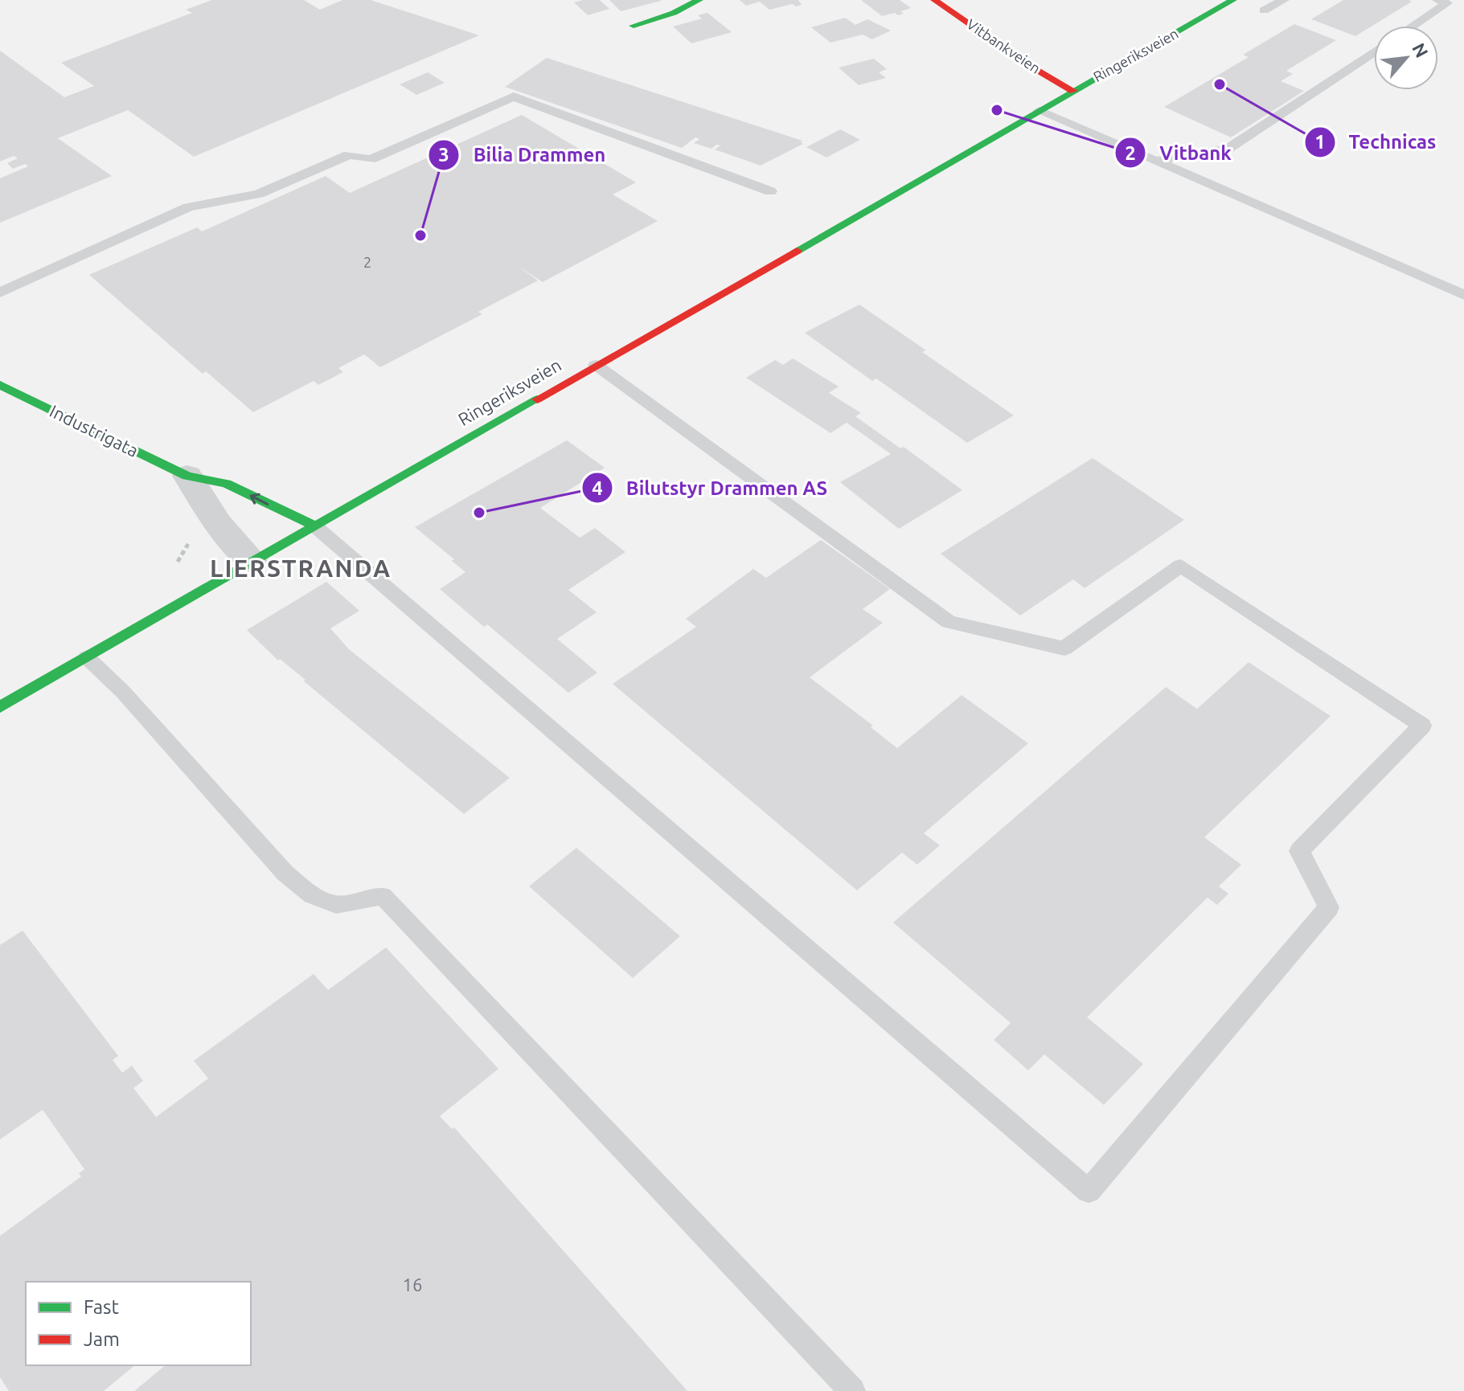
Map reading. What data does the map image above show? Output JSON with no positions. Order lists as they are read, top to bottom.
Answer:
{
  "streets": {
    "main road": ["Vitbankveien", "Ringeriksveien", "Industrigata"]
  },
  "crossings": [
    ["Vitbankveien", "Ringeriksveien"],
    ["Ringeriksveien", "Industrigata"]
  ],
  "one_way": ["Industrigata"],
  "districts": ["LIERSTRANDA"],
  "places": [
    "Technicas",
    "Vitbank",
    "Bilia Drammen",
    "Bilutstyr Drammen AS"
  ],
  "house_numbers": ["2", "16"],
  "legend": ["Fast", "Jam"],
  "north": "top right"
}
